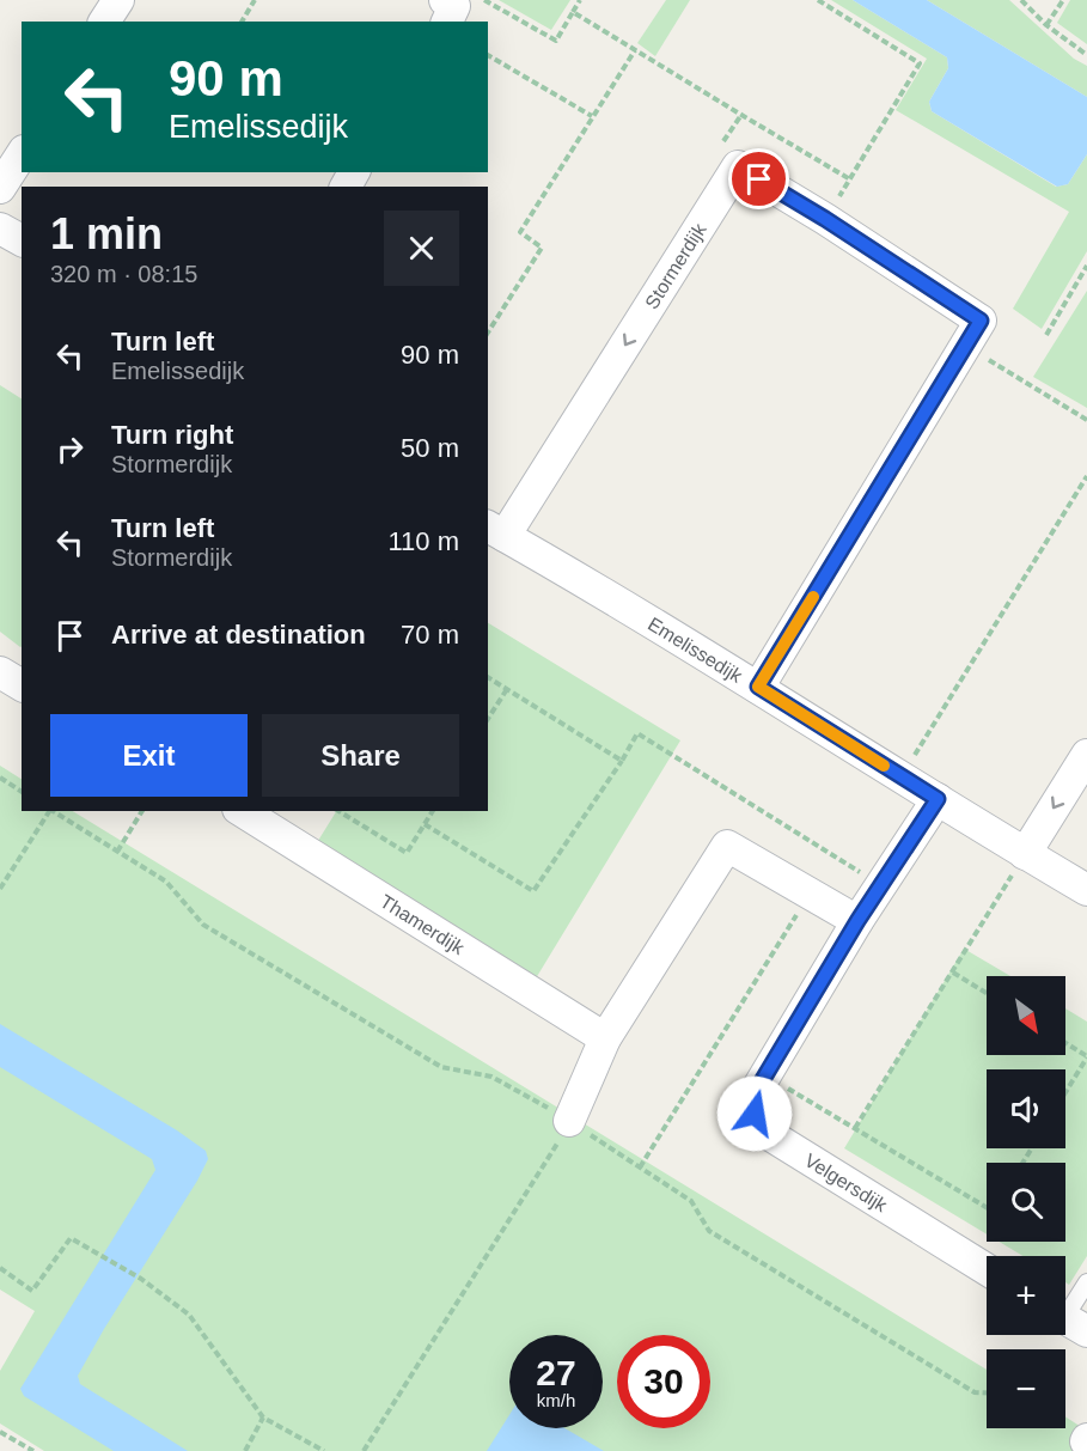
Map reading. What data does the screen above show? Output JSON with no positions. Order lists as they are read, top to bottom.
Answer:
{
  "streets": {
    "street": [
      "Stormerdijk",
      "Emelissedijk",
      "Thamerdijk",
      "Velgersdijk"
    ]
  },
  "crossings": [
    ["Stormerdijk", "Emelissedijk"],
    ["Emelissedijk", "Velgersdijk"]
  ],
  "one_way": ["Stormerdijk"],
  "north": "bottom right",
  "page": {
    "turn": ["90 m", "Emelissedijk"],
    "heading": ["1 min", "320 m · 08:15"],
    "list": [
      {
        "name": "Turn left",
        "note": "Emelissedijk",
        "value": "90 m"
      },
      {
        "name": "Turn right",
        "note": "Stormerdijk",
        "value": "50 m"
      },
      {
        "name": "Turn left",
        "note": "Stormerdijk",
        "value": "110 m"
      },
      {
        "name": "Arrive at destination",
        "value": "70 m"
      }
    ],
    "buttons": ["Exit", "Share"],
    "map_buttons": ["+", "−"],
    "speed": "27 km/h",
    "limit": "30"
  }
}
